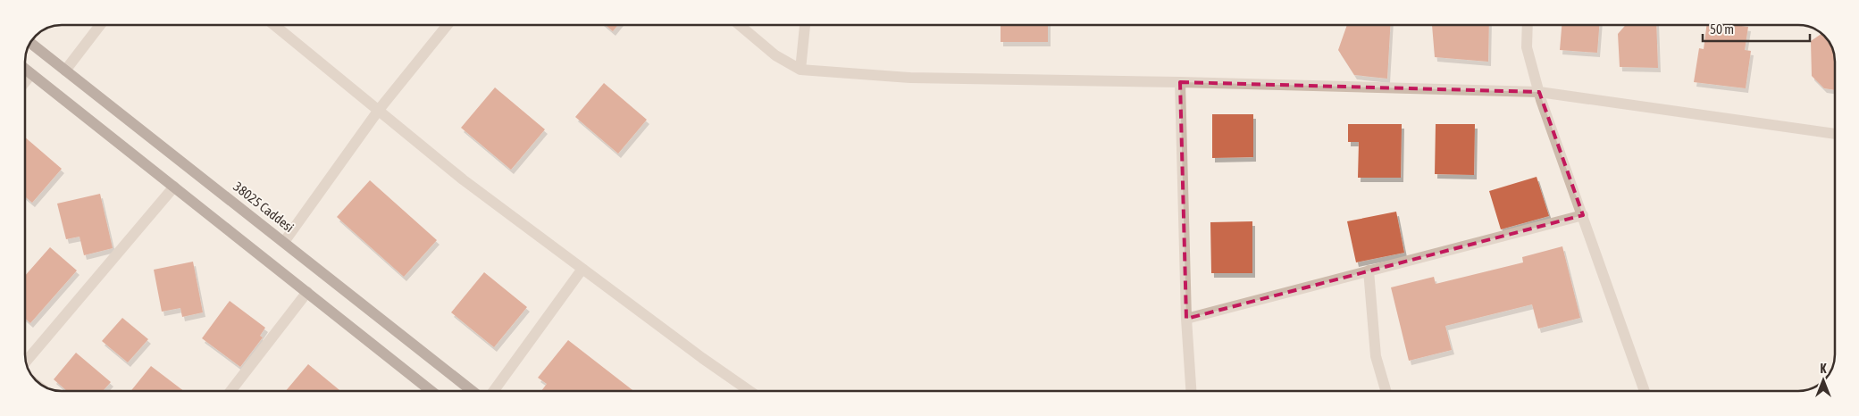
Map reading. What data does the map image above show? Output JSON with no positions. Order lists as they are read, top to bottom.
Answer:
{
  "streets": {
    "main road": ["38025 Caddesi"]
  },
  "scale_bar": "50 m",
  "north": "top"
}
